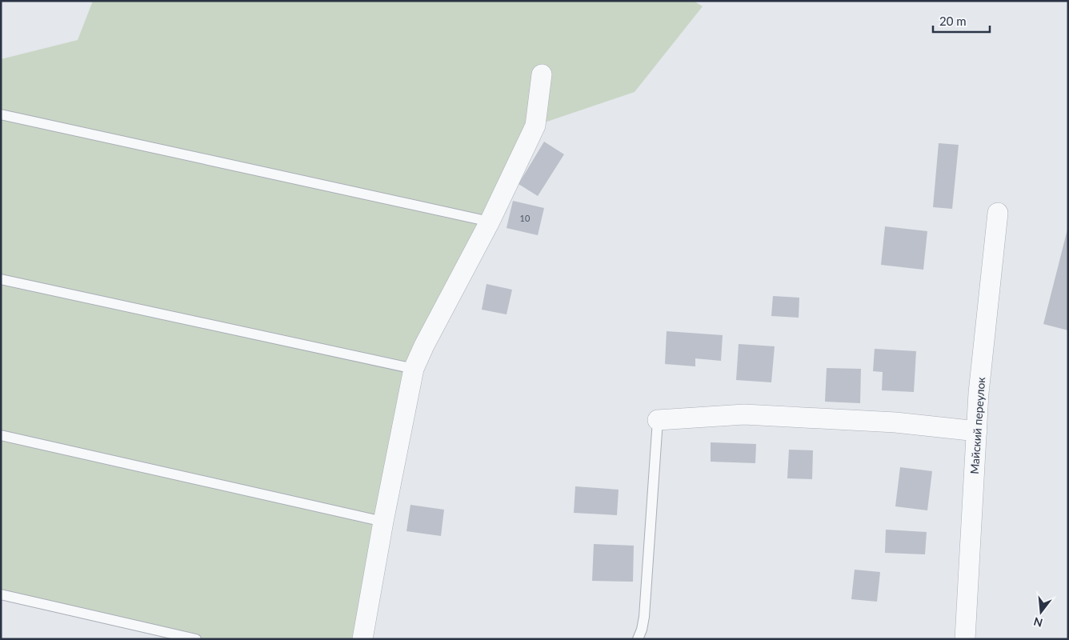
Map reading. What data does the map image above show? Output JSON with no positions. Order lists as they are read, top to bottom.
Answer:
{
  "streets": {
    "street": ["Майский переулок"]
  },
  "house_numbers": ["10"],
  "scale_bar": "20 m",
  "north": "bottom"
}
